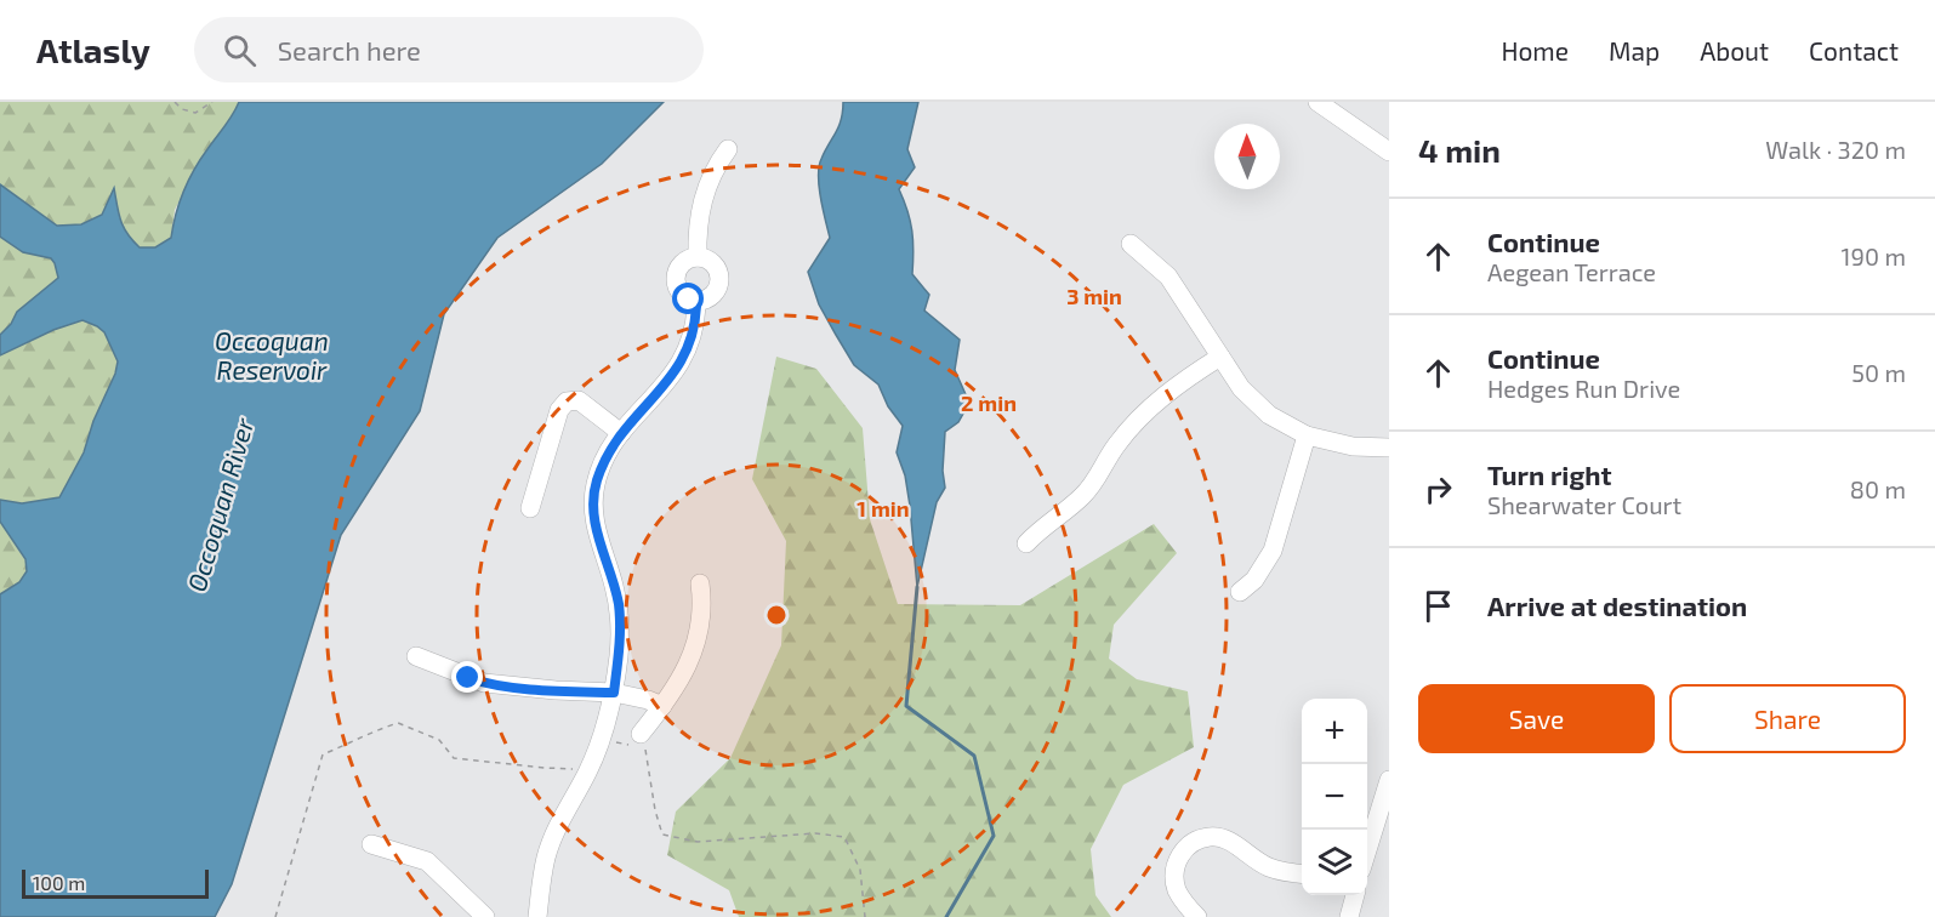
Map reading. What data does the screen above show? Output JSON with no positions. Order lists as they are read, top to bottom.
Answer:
{
  "water": ["Occoquan Reservoir", "Occoquan River"],
  "scale_bar": "100 m",
  "north": "top",
  "page": {
    "header": "Atlasly",
    "search": "Search here",
    "nav": [
      "Home",
      "Map",
      "About",
      "Contact"
    ],
    "heading": ["4 min", "Walk · 320 m"],
    "list": [
      ["Continue", "Aegean Terrace", "190 m"],
      ["Continue", "Hedges Run Drive", "50 m"],
      ["Turn right", "Shearwater Court", "80 m"],
      "Arrive at destination"
    ],
    "buttons": ["Save", "Share"],
    "map_buttons": ["+", "−"],
    "scale": "100 m"
  },
  "rings": ["3 min", "2 min", "1 min"]
}
